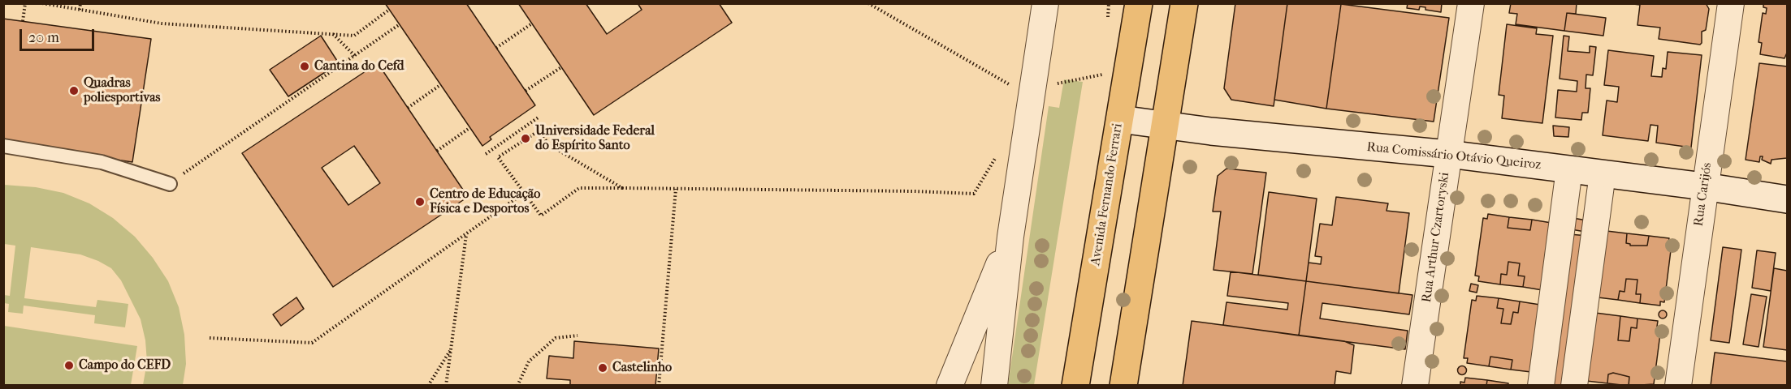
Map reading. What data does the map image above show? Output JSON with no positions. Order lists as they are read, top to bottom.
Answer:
{
  "streets": {
    "main road": ["Avenida Fernando Ferrari"],
    "street": ["Rua Comissário Otávio Queiroz", "Rua Carijós", "Rua Arthur Czartoryski"]
  },
  "crossings": [
    ["Rua Comissário Otávio Queiroz", "Avenida Fernando Ferrari"],
    ["Rua Comissário Otávio Queiroz", "Rua Carijós"],
    ["Rua Comissário Otávio Queiroz", "Rua Arthur Czartoryski"]
  ],
  "places": [
    "Cantina do Cefd",
    "Quadras poliesportivas",
    "Universidade Federal do Espírito Santo",
    "Centro de Educação Física e Desportos",
    "Campo do CEFD",
    "Castelinho"
  ],
  "scale_bar": "20 m"
}
